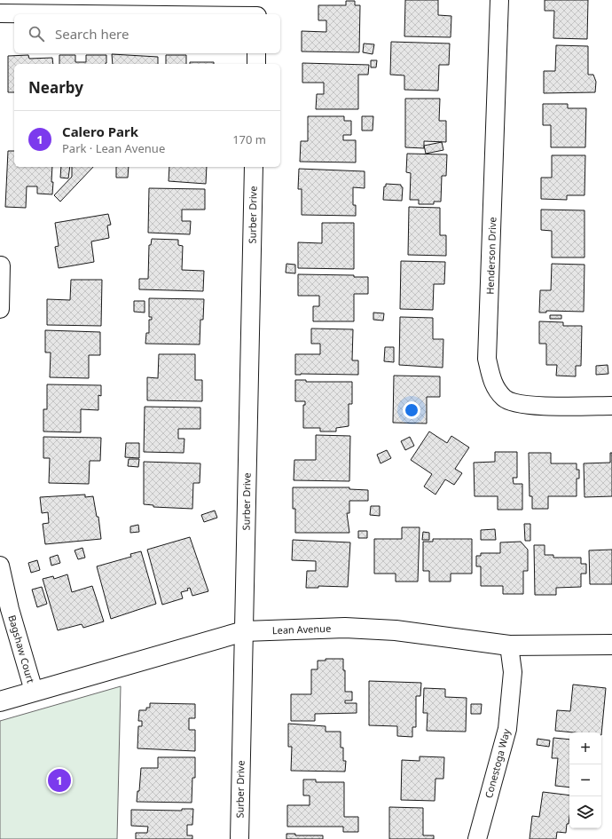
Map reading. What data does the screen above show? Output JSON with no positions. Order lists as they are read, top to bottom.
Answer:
{
  "streets": {
    "street": [
      "Surber Drive",
      "Henderson Drive",
      "Lean Avenue",
      "Bagshaw Court",
      "Conestoga Way"
    ]
  },
  "crossings": [
    ["Surber Drive", "Lean Avenue"],
    ["Lean Avenue", "Bagshaw Court"],
    ["Lean Avenue", "Conestoga Way"]
  ],
  "page": {
    "search": "Search here",
    "heading": "Nearby",
    "list": [
      {
        "mark": "1",
        "name": "Calero Park",
        "note": "Park · Lean Avenue",
        "value": "170 m"
      }
    ],
    "map_buttons": ["+", "−"],
    "pins": "1"
  }
}
